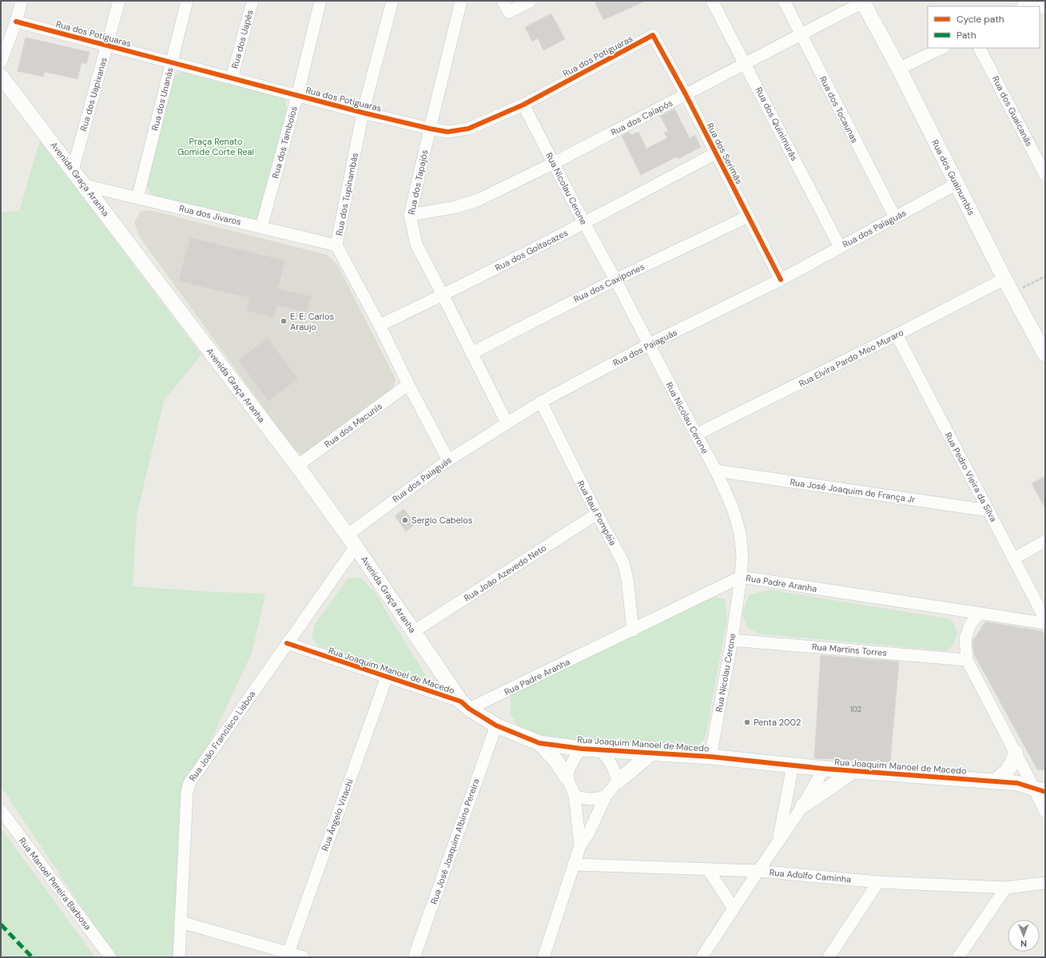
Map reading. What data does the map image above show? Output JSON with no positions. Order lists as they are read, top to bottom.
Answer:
{
  "streets": {
    "street": [
      "Rua dos Potiguaras",
      "Rua dos Uapés",
      "Rua dos Uapixanas",
      "Rua dos Unanás",
      "Rua dos Tocaunas",
      "Rua dos Guaicanãs",
      "Rua dos Caiapós",
      "Rua dos Quinimurãs",
      "Rua dos Tamboios",
      "Rua dos Serimãs",
      "Rua dos Guainumbis",
      "Avenida Graça Aranha",
      "Rua dos Tapajós",
      "Rua Nicolau Cerone",
      "Rua dos Tupinambás",
      "Rua dos Jivaros",
      "Rua dos Paiaguás",
      "Rua dos Goitacazes",
      "Rua dos Caxipones",
      "Rua Elvira Pardo Meo Muraro",
      "Rua dos Macunis",
      "Rua Pedro Vieira da Silva",
      "Rua José Joaquim de França Jr",
      "Rua Raul Pompéia",
      "Rua João Azevedo Neto",
      "Rua Padre Aranha",
      "Rua Martins Torres",
      "Rua Joaquim Manoel de Macedo",
      "Rua João Francisco Lisboa",
      "Rua Ângelo Vitachi",
      "Rua José Joaquim Albino Pereira",
      "Rua Adolfo Caminha",
      "Rua Manoel Pereira Barbosa"
    ]
  },
  "crossings": [
    ["Rua dos Potiguaras", "Rua dos Uapés"],
    ["Rua dos Potiguaras", "Rua dos Uapixanas"],
    ["Rua dos Potiguaras", "Rua dos Unanás"],
    ["Rua dos Potiguaras", "Rua dos Tamboios"],
    ["Rua dos Potiguaras", "Rua dos Serimãs"],
    ["Rua dos Potiguaras", "Rua dos Tapajós"],
    ["Rua dos Potiguaras", "Rua Nicolau Cerone"],
    ["Rua dos Potiguaras", "Rua dos Tupinambás"],
    ["Rua dos Uapixanas", "Avenida Graça Aranha"],
    ["Rua dos Unanás", "Rua dos Jivaros"],
    ["Rua dos Tocaunas", "Rua dos Caiapós"],
    ["Rua dos Tocaunas", "Rua dos Paiaguás"],
    ["Rua dos Caiapós", "Rua dos Quinimurãs"],
    ["Rua dos Caiapós", "Rua dos Serimãs"],
    ["Rua dos Caiapós", "Rua dos Guainumbis"],
    ["Rua dos Caiapós", "Rua dos Tapajós"],
    ["Rua dos Caiapós", "Rua Nicolau Cerone"],
    ["Rua dos Quinimurãs", "Rua dos Paiaguás"],
    ["Rua dos Tamboios", "Rua dos Jivaros"],
    ["Rua dos Serimãs", "Rua dos Paiaguás"],
    ["Rua dos Serimãs", "Rua dos Goitacazes"],
    ["Rua dos Serimãs", "Rua dos Caxipones"],
    ["Rua dos Guainumbis", "Rua dos Paiaguás"],
    ["Rua dos Guainumbis", "Rua Elvira Pardo Meo Muraro"],
    ["Avenida Graça Aranha", "Rua dos Jivaros"],
    ["Avenida Graça Aranha", "Rua dos Paiaguás"],
    ["Avenida Graça Aranha", "Rua dos Macunis"],
    ["Avenida Graça Aranha", "Rua João Azevedo Neto"],
    ["Avenida Graça Aranha", "Rua Padre Aranha"],
    ["Avenida Graça Aranha", "Rua Joaquim Manoel de Macedo"],
    ["Avenida Graça Aranha", "Rua João Francisco Lisboa"],
    ["Rua dos Tapajós", "Rua dos Paiaguás"],
    ["Rua dos Tapajós", "Rua dos Goitacazes"],
    ["Rua dos Tapajós", "Rua dos Caxipones"],
    ["Rua Nicolau Cerone", "Rua dos Paiaguás"],
    ["Rua Nicolau Cerone", "Rua dos Goitacazes"],
    ["Rua Nicolau Cerone", "Rua dos Caxipones"],
    ["Rua Nicolau Cerone", "Rua Elvira Pardo Meo Muraro"],
    ["Rua Nicolau Cerone", "Rua José Joaquim de França Jr"],
    ["Rua Nicolau Cerone", "Rua Padre Aranha"],
    ["Rua Nicolau Cerone", "Rua Martins Torres"],
    ["Rua Nicolau Cerone", "Rua Joaquim Manoel de Macedo"],
    ["Rua dos Tupinambás", "Rua dos Jivaros"],
    ["Rua dos Tupinambás", "Rua dos Paiaguás"],
    ["Rua dos Tupinambás", "Rua dos Goitacazes"],
    ["Rua dos Tupinambás", "Rua dos Macunis"],
    ["Rua dos Paiaguás", "Rua Raul Pompéia"],
    ["Rua dos Paiaguás", "Rua João Francisco Lisboa"],
    ["Rua Elvira Pardo Meo Muraro", "Rua Pedro Vieira da Silva"],
    ["Rua Pedro Vieira da Silva", "Rua José Joaquim de França Jr"],
    ["Rua Raul Pompéia", "Rua João Azevedo Neto"],
    ["Rua Raul Pompéia", "Rua Padre Aranha"],
    ["Rua Padre Aranha", "Rua Joaquim Manoel de Macedo"],
    ["Rua Joaquim Manoel de Macedo", "Rua João Francisco Lisboa"],
    ["Rua Joaquim Manoel de Macedo", "Rua Ângelo Vitachi"],
    ["Rua Joaquim Manoel de Macedo", "Rua José Joaquim Albino Pereira"]
  ],
  "parks": ["Praça Renato Gomide Corte Real"],
  "places": ["E. E. Carlos Araujo", "Sergio Cabelos", "Penta 2002"],
  "house_numbers": ["102"],
  "legend": ["Cycle path", "Path"],
  "north": "bottom"
}
